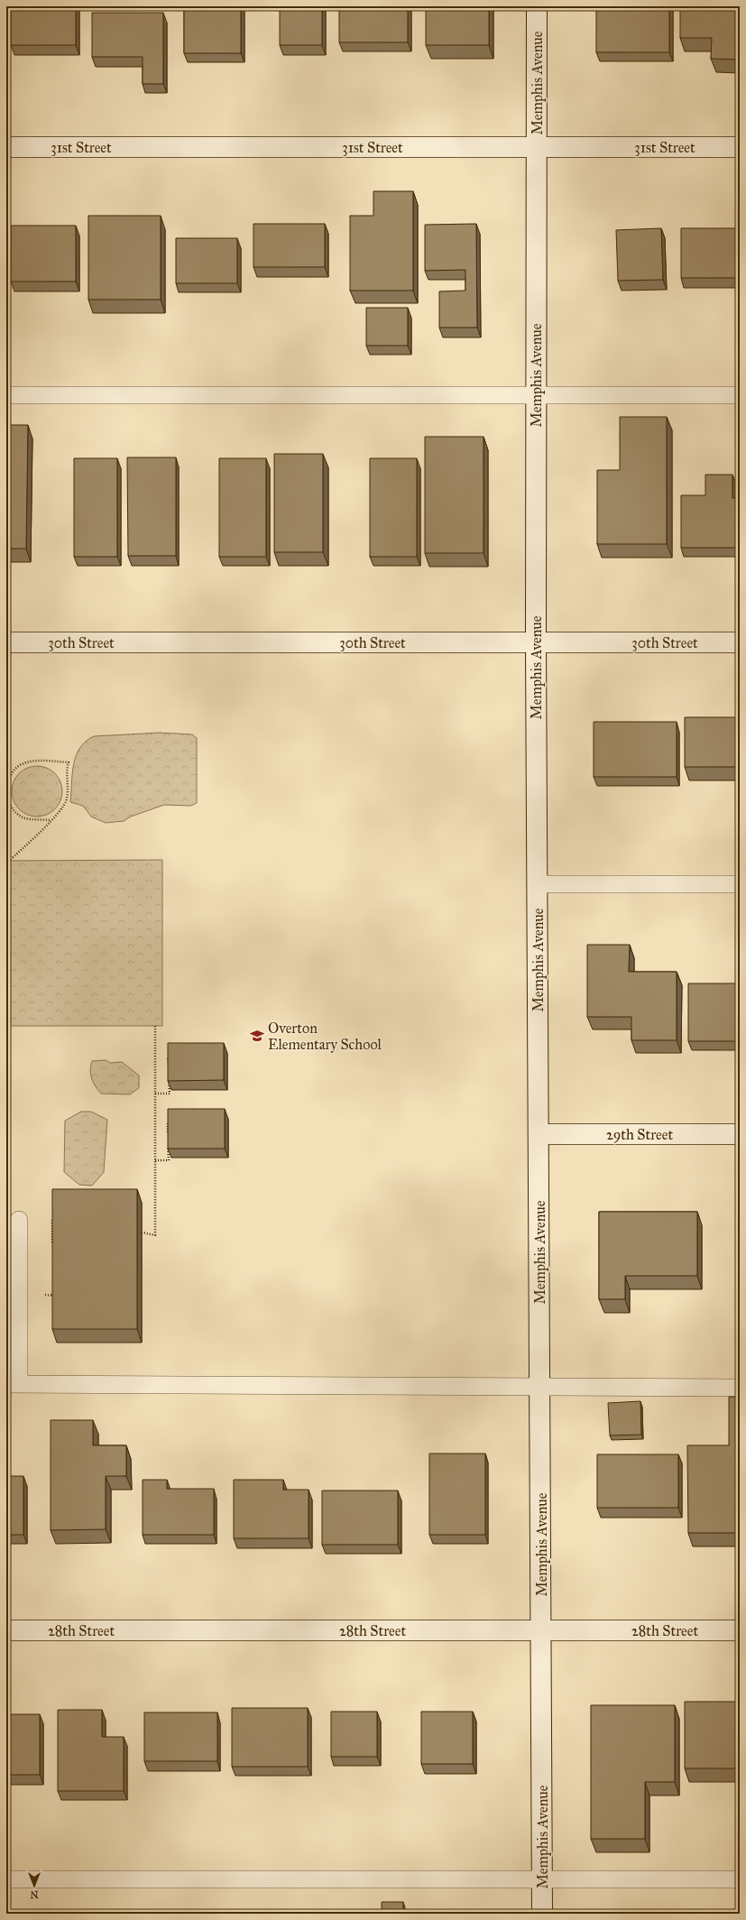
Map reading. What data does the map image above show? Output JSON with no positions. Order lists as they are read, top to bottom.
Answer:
{
  "streets": {
    "street": [
      "Memphis Avenue",
      "31st Street",
      "30th Street",
      "29th Street",
      "28th Street"
    ]
  },
  "crossings": [
    ["Memphis Avenue", "31st Street"],
    ["Memphis Avenue", "30th Street"],
    ["Memphis Avenue", "29th Street"],
    ["Memphis Avenue", "28th Street"]
  ],
  "places": {
    "school or university": ["Overton Elementary School"]
  },
  "north": "bottom"
}
